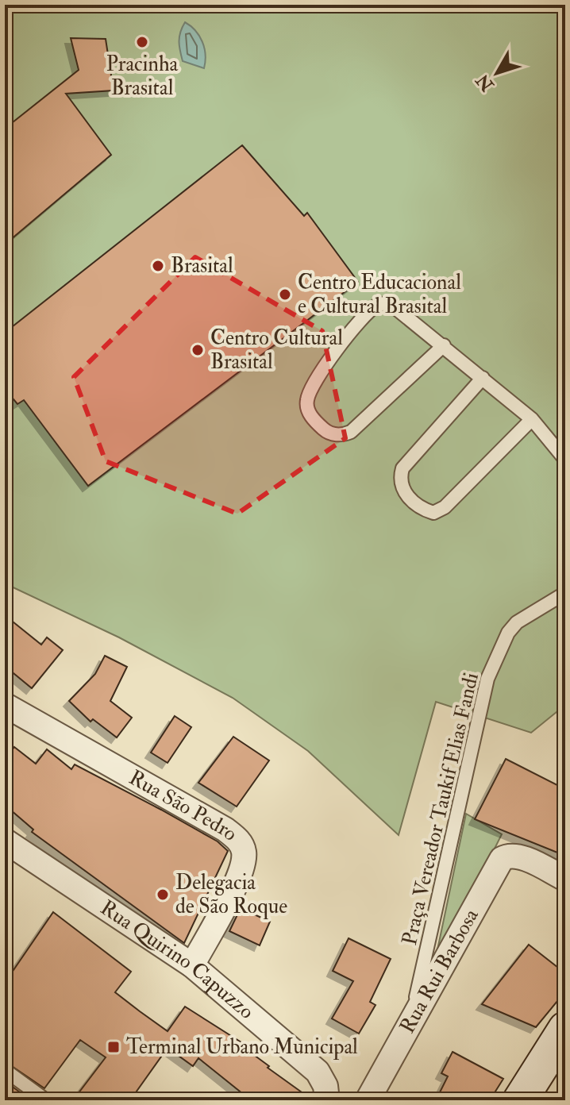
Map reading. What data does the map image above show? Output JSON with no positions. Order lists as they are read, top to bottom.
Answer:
{
  "streets": {
    "street": ["Rua São Pedro", "Rua Quirino Capuzzo", "Rua Rui Barbosa"],
    "lane": ["Praça Vereador Taukif Elias Fandi"]
  },
  "crossings": [
    ["Rua São Pedro", "Rua Quirino Capuzzo"],
    ["Praça Vereador Taukif Elias Fandi", "Rua Rui Barbosa"]
  ],
  "places": {
    "other": [
      "Pracinha Brasital",
      "Brasital",
      "Centro Educacional e Cultural Brasital",
      "Centro Cultural Brasital",
      "Delegacia de São Roque"
    ],
    "transit": ["Terminal Urbano Municipal"]
  },
  "north": "bottom left"
}
